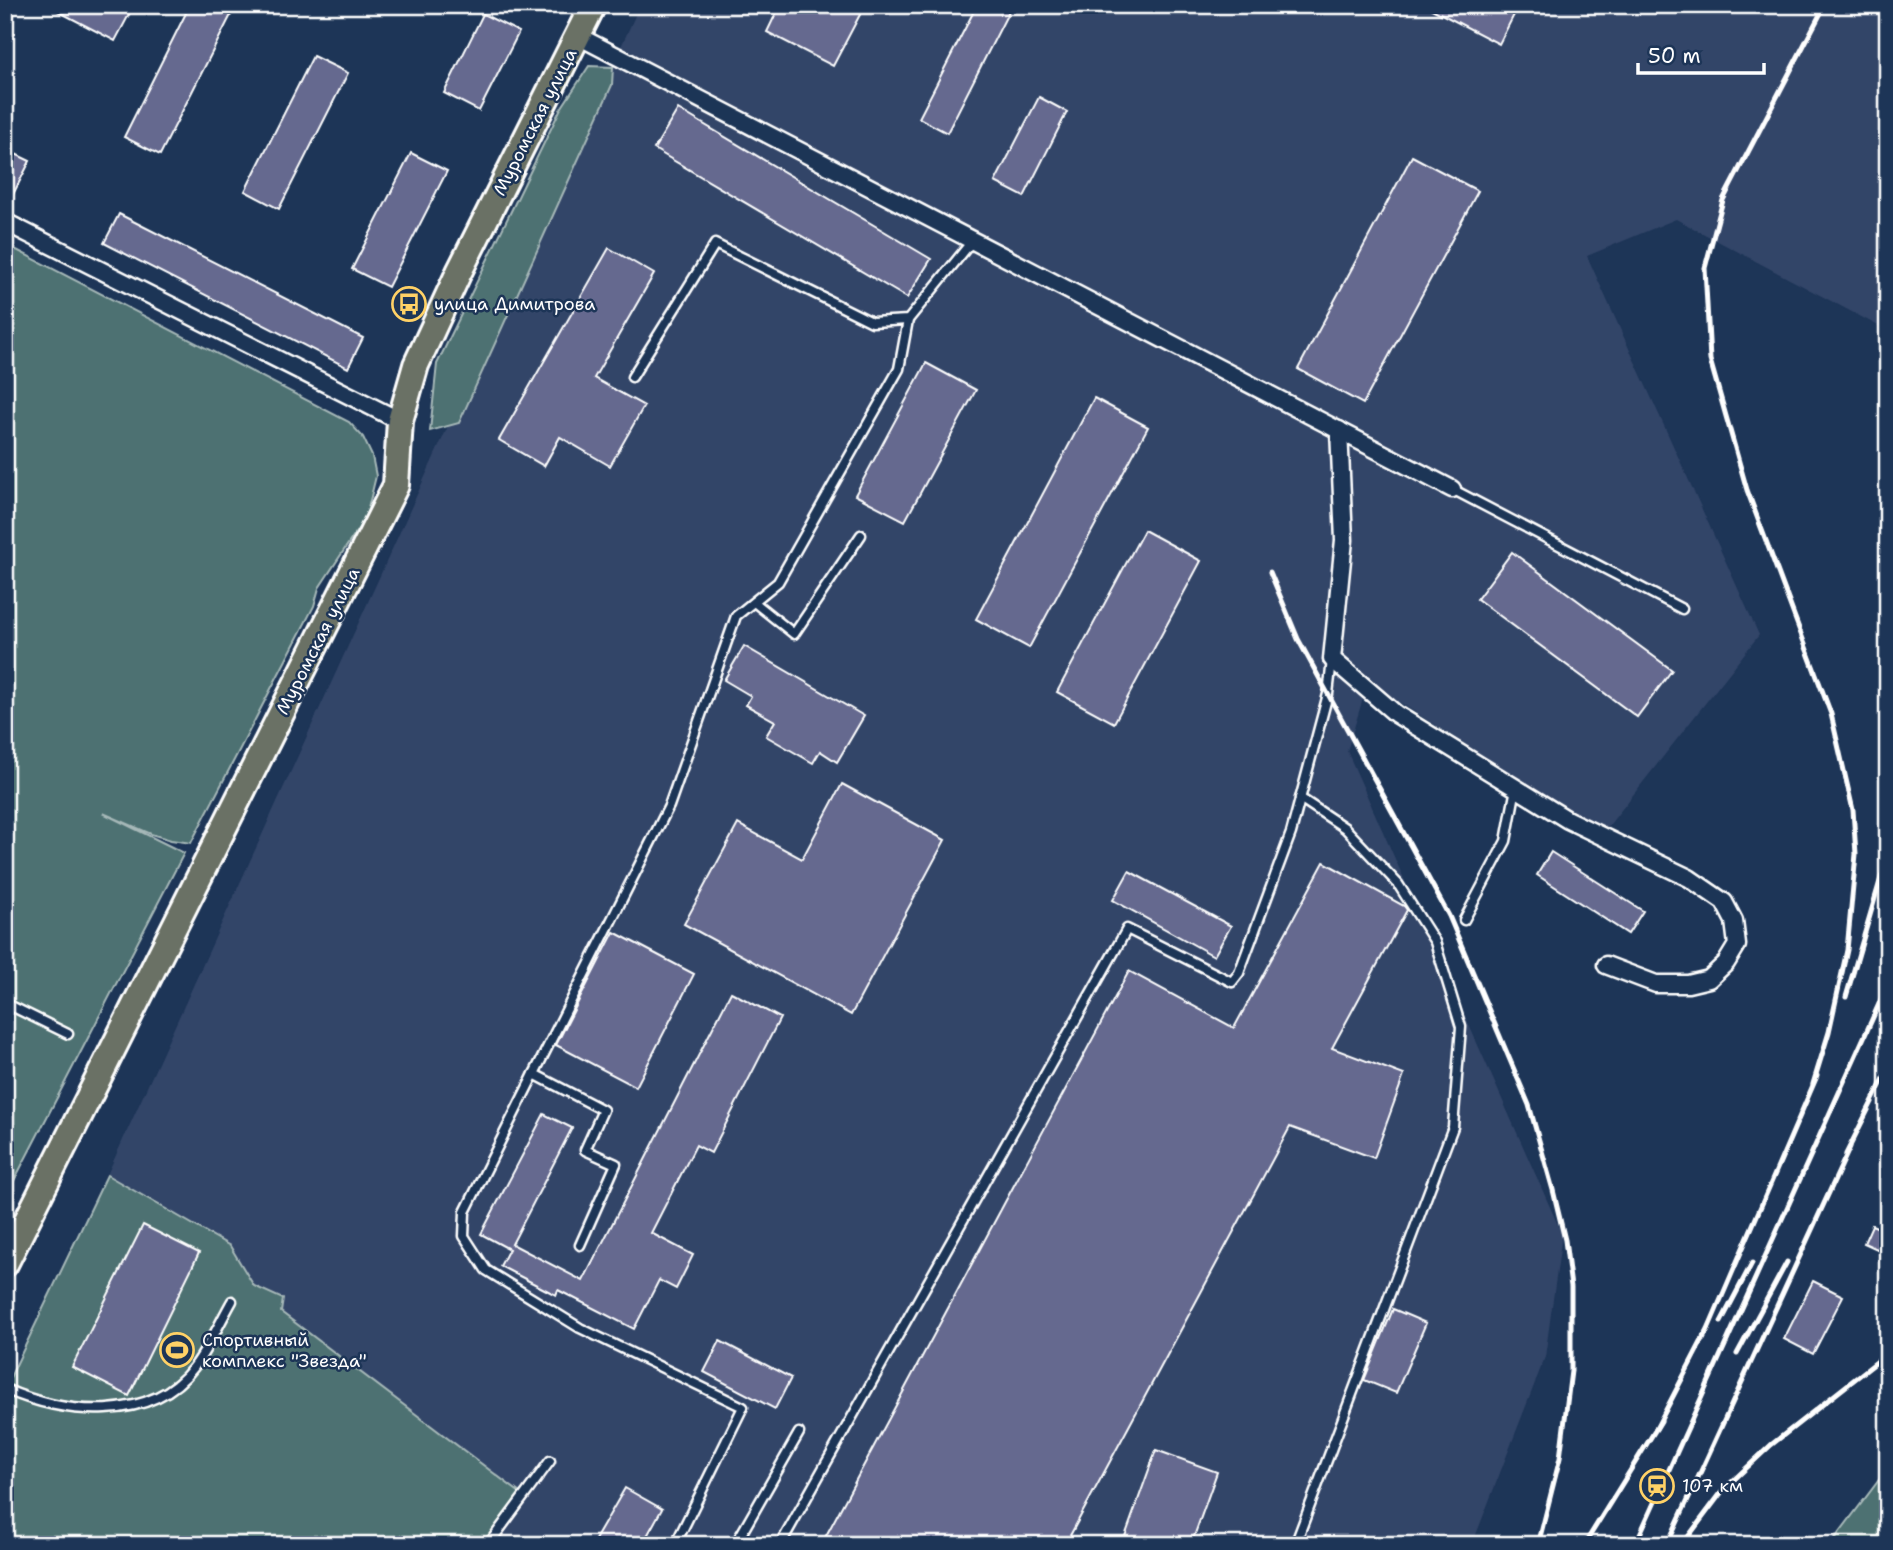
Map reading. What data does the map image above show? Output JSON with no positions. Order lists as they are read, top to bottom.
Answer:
{
  "streets": {
    "main road": ["Муромская улица"]
  },
  "places": {
    "bus stop": ["улица Димитрова"],
    "sports": ["Спортивный комплекс \"Звезда\""],
    "station": ["107 км"]
  },
  "scale_bar": "50 m"
}
